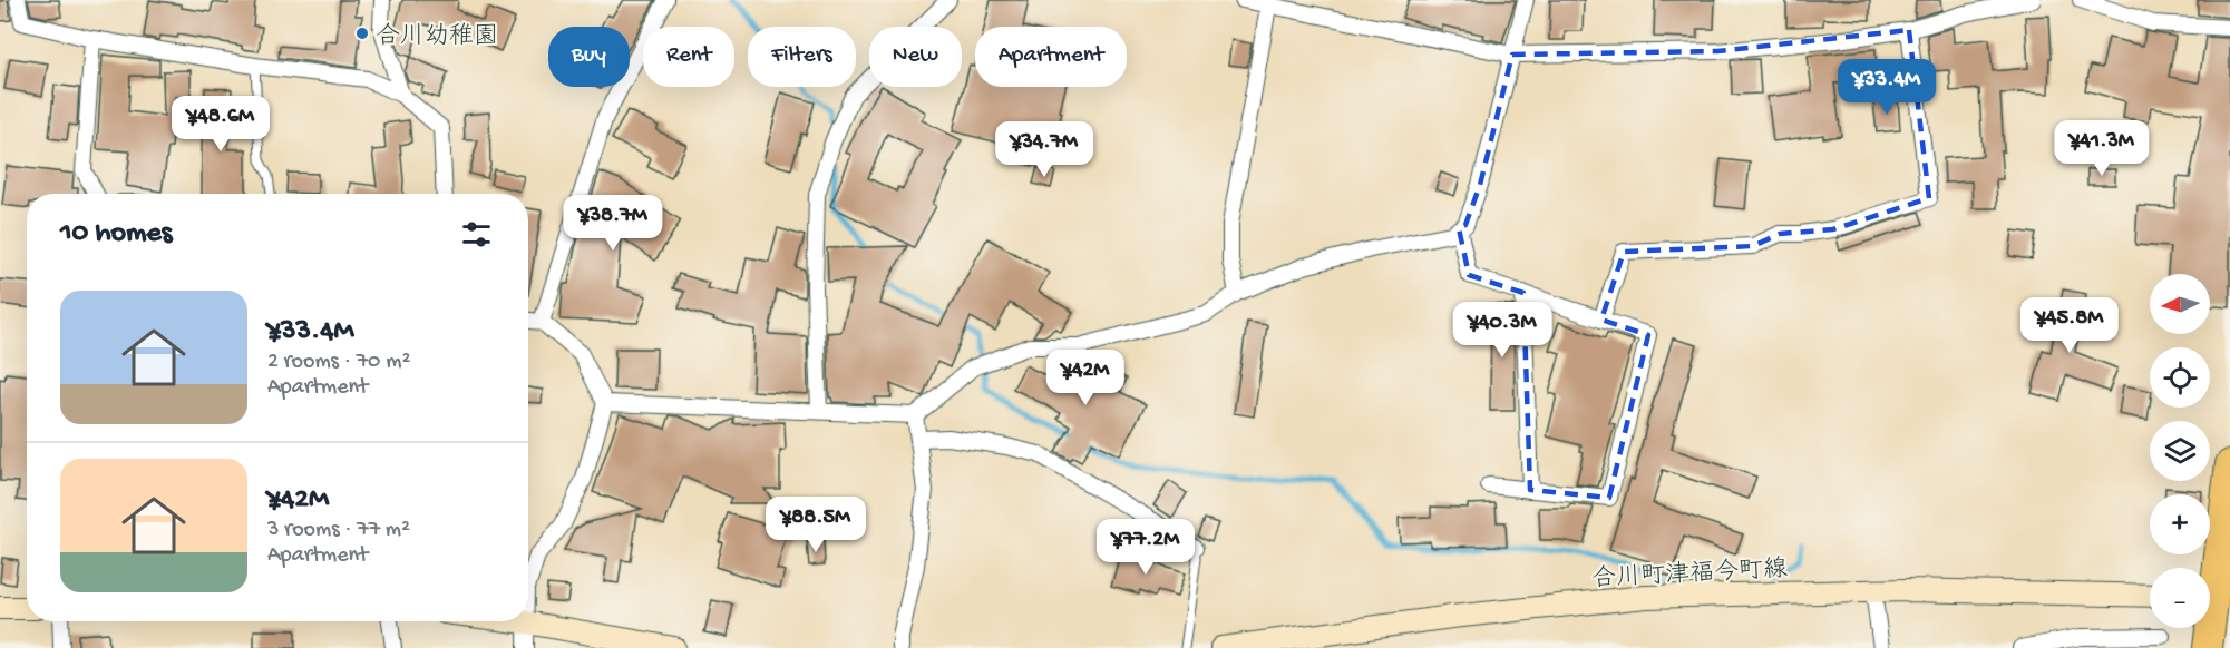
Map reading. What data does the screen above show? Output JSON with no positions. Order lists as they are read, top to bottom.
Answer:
{
  "streets": {
    "street": ["合川町津福今町線"]
  },
  "places": ["合川幼稚園"],
  "north": "left",
  "page": {
    "chip": [
      "Buy",
      "Rent",
      "Filters",
      "New",
      "Apartment"
    ],
    "price": [
      "¥33.4M",
      "¥48.6M",
      "¥41.3M",
      "¥34.7M",
      "¥38.7M",
      "¥45.8M",
      "¥40.3M",
      "¥42M",
      "¥88.5M",
      "¥77.2M"
    ],
    "heading": "10 homes",
    "map_buttons": ["+", "−"],
    "list": [
      {
        "name": "¥33.4M",
        "note": "2 rooms · 70 m² · Apartment"
      },
      {
        "name": "¥42M",
        "note": "3 rooms · 77 m² · Apartment"
      }
    ]
  }
}
